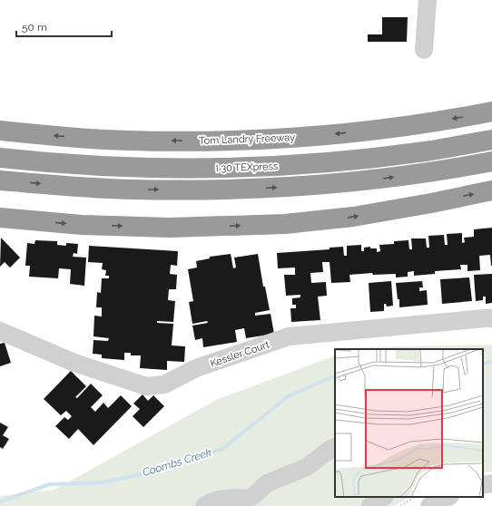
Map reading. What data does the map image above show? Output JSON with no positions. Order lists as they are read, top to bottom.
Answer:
{
  "streets": {
    "highway": ["Tom Landry Freeway", "I 30 TEXpress"],
    "street": ["Kessler Court"]
  },
  "water": ["Coombs Creek"],
  "scale_bar": "50 m"
}
